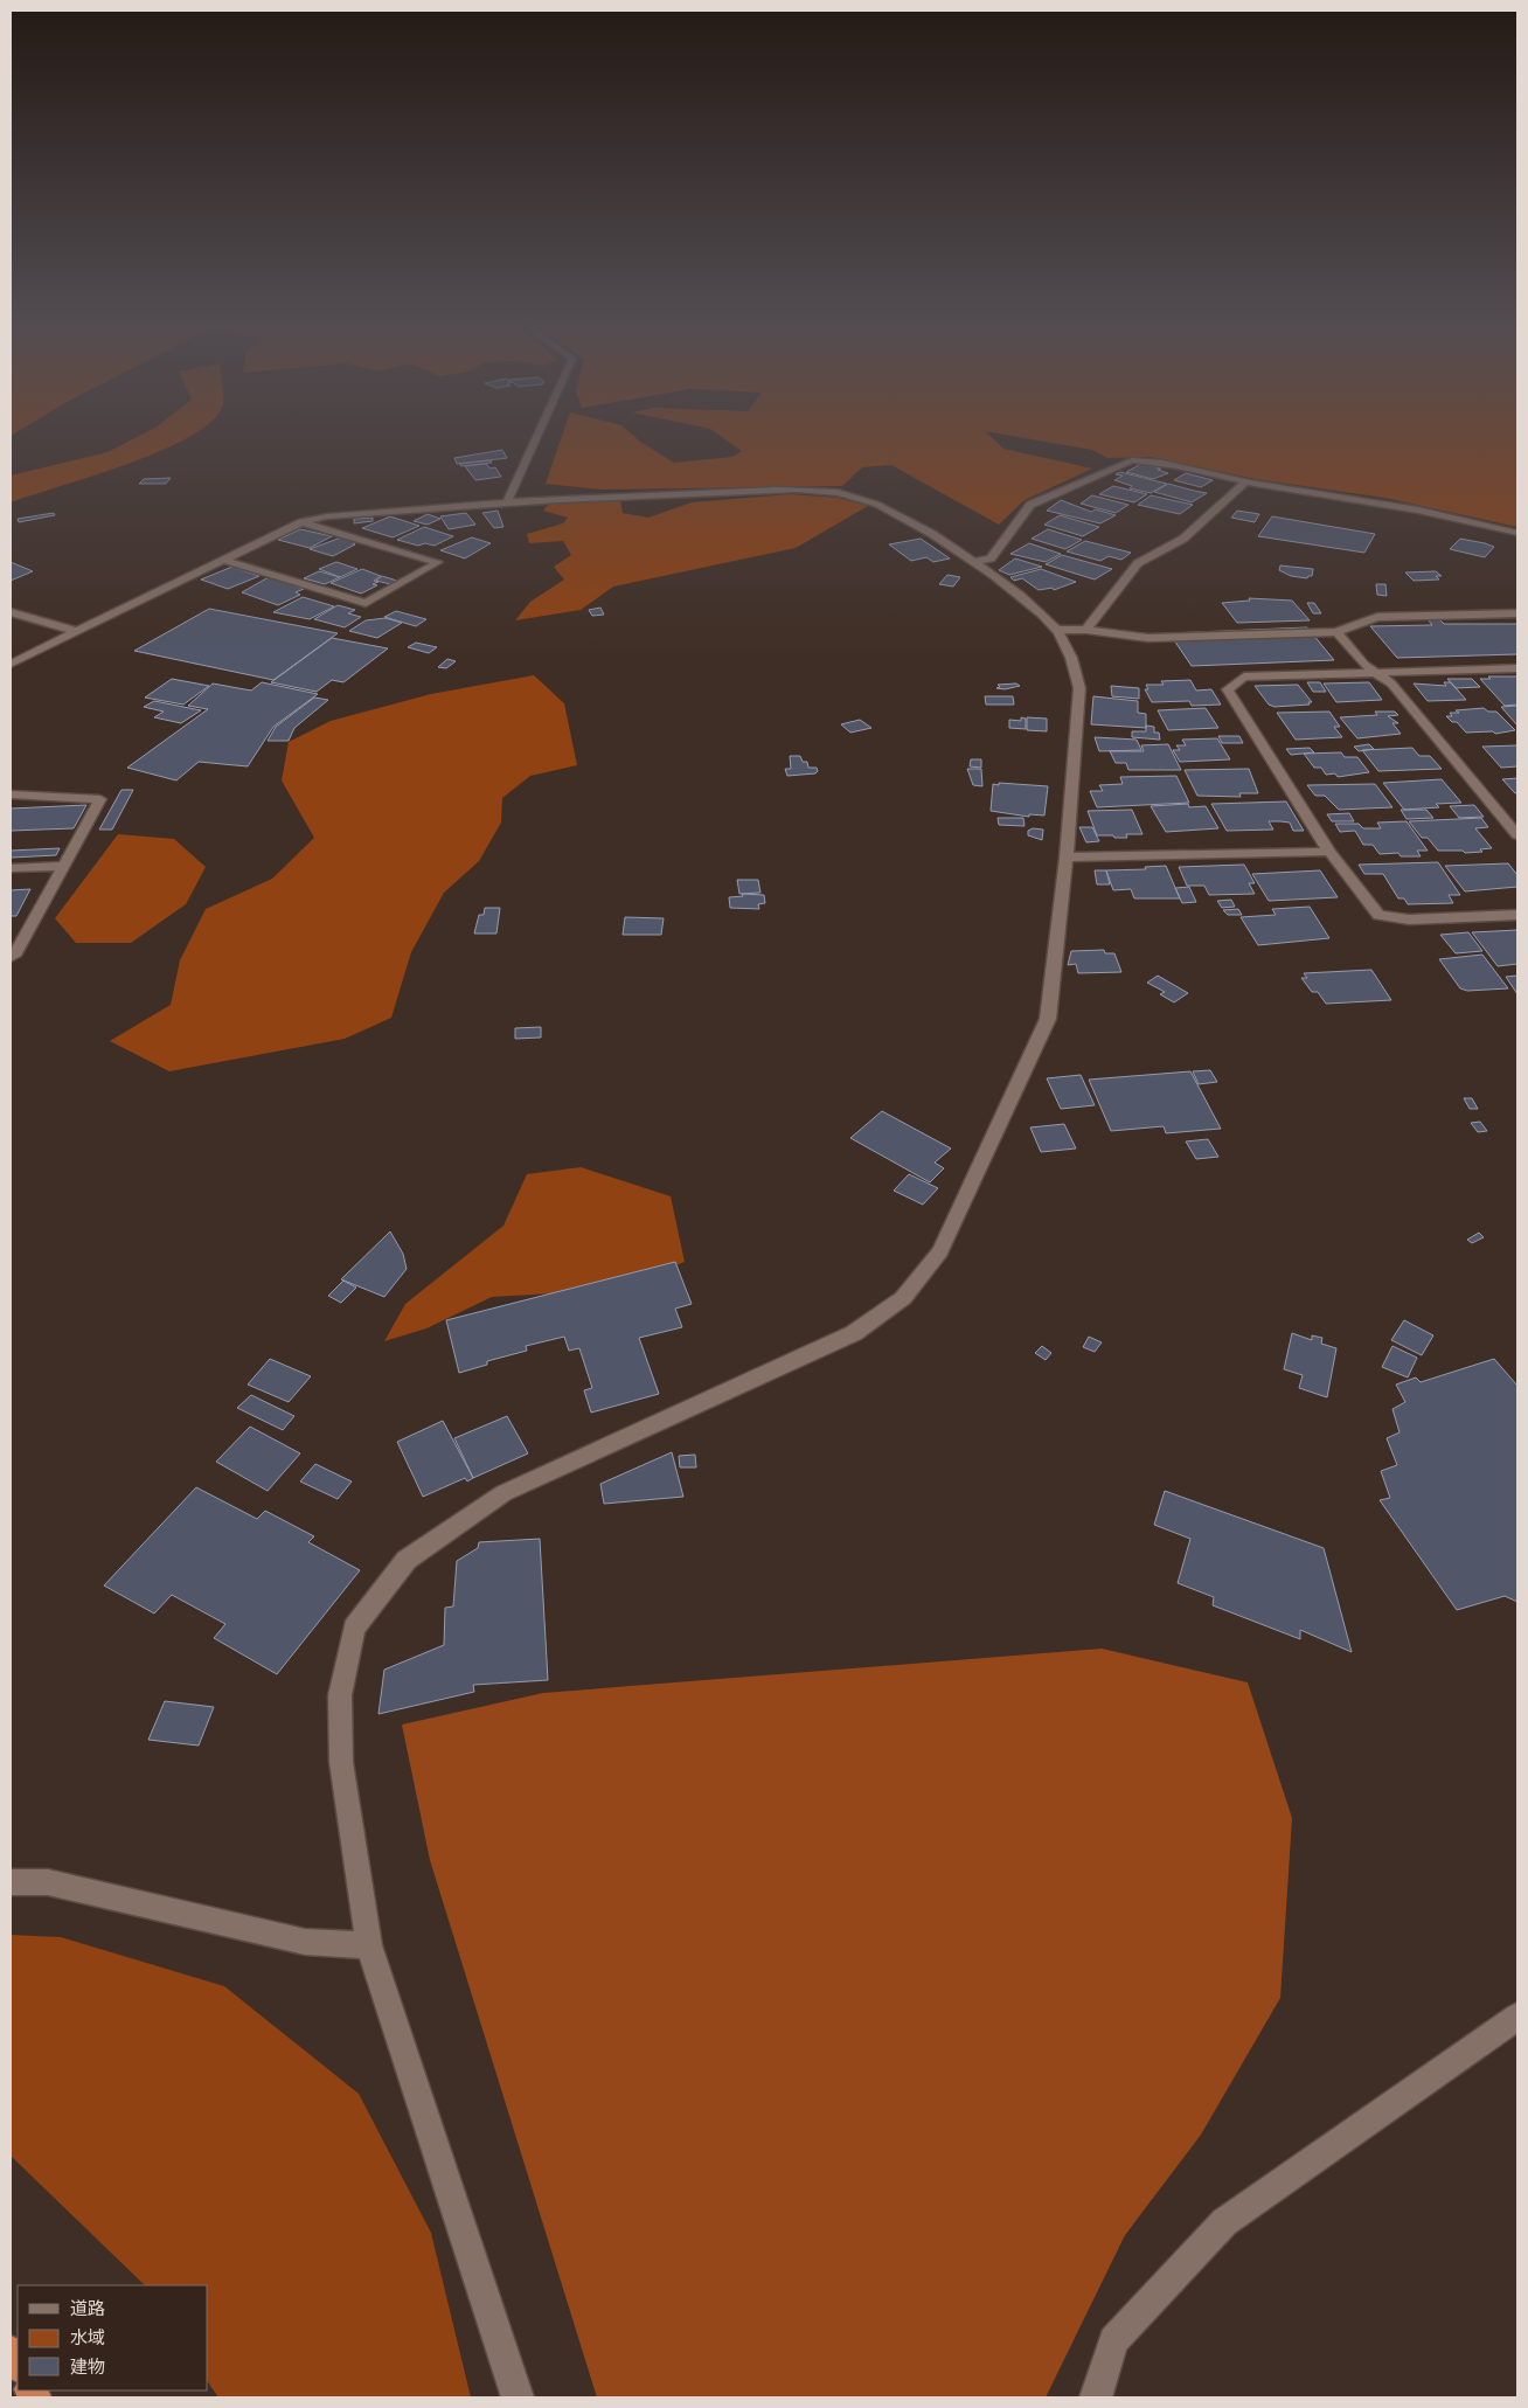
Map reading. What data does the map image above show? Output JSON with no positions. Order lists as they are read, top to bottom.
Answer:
{
  "legend": ["道路", "水域", "建物"]
}
